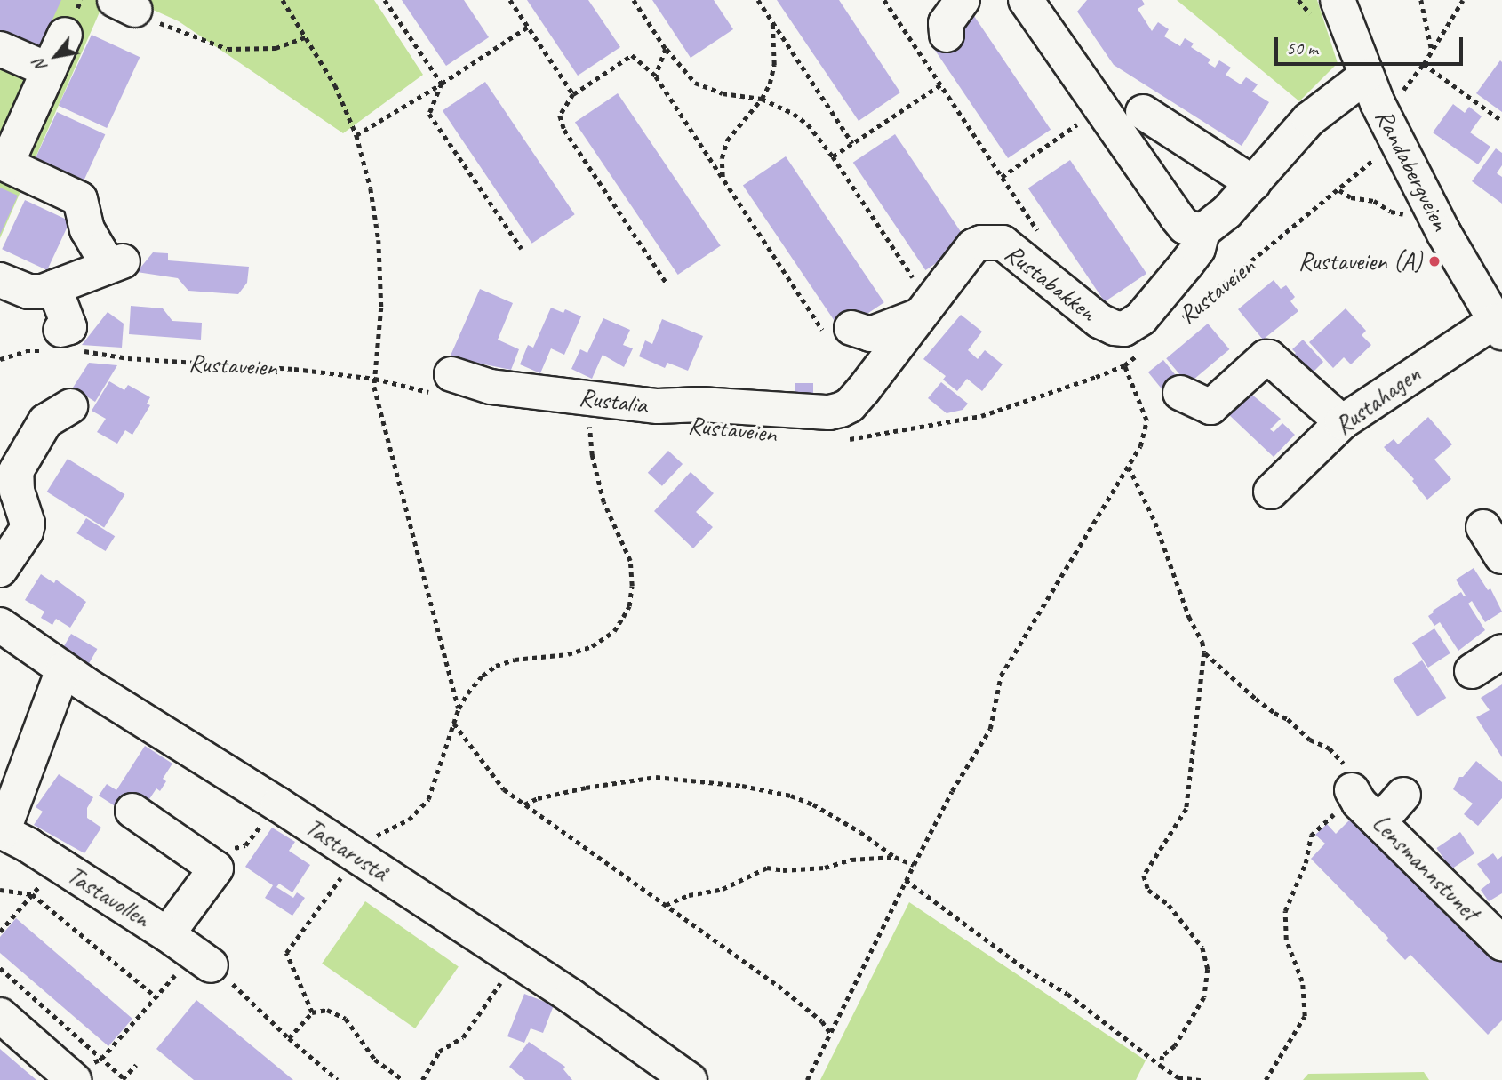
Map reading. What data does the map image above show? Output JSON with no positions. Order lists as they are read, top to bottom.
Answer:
{
  "streets": {
    "street": [
      "Randabergveien",
      "Rustabakken",
      "Rustahagen",
      "Rustalia",
      "Tastarustå",
      "Lensmannstunet",
      "Tastavollen"
    ],
    "path": ["Rustaveien"]
  },
  "crossings": [
    ["Randabergveien", "Rustabakken"],
    ["Randabergveien", "Rustahagen"],
    ["Rustabakken", "Rustalia"],
    ["Rustaveien", "Rustalia"],
    ["Tastarustå", "Tastavollen"]
  ],
  "places": ["Rustaveien (A)"],
  "scale_bar": "50 m",
  "north": "bottom left"
}
